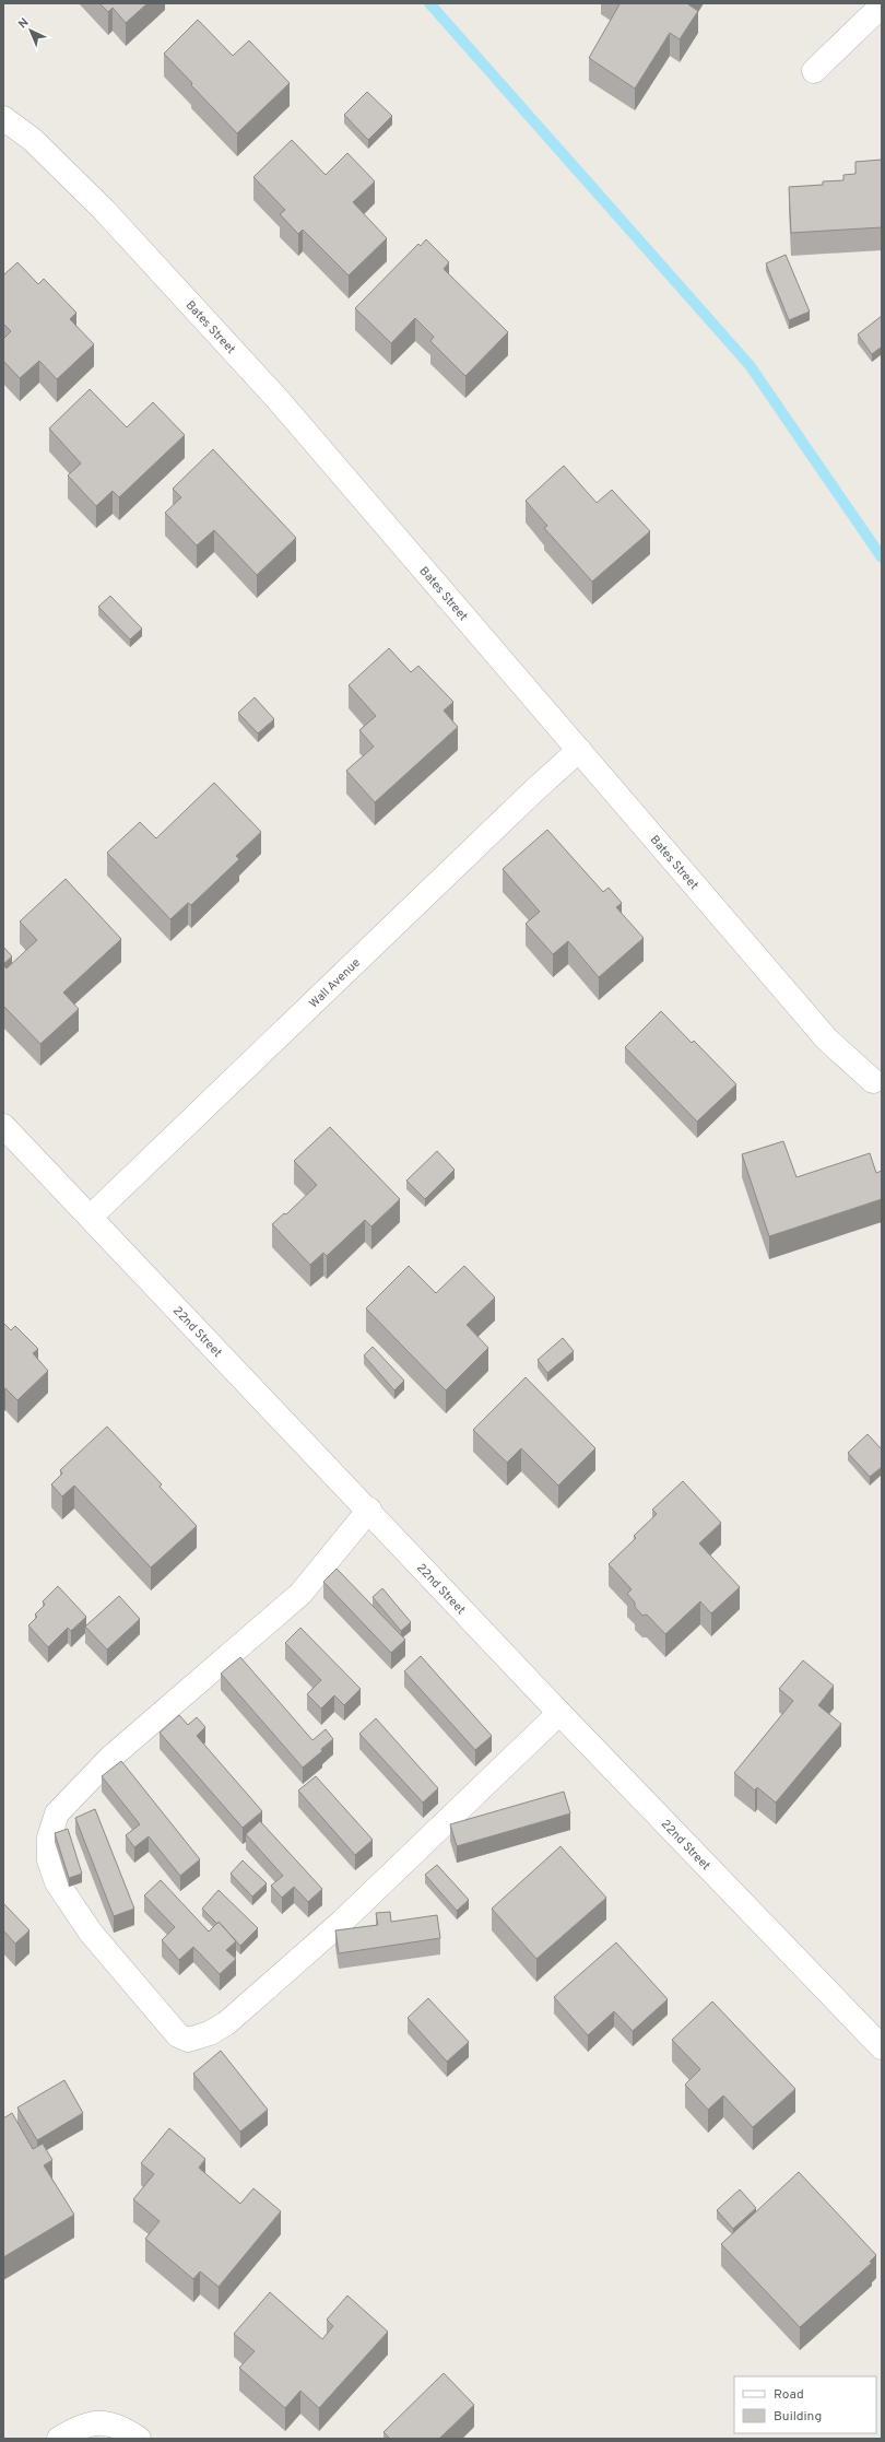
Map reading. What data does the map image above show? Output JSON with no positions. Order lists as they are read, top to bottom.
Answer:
{
  "streets": {
    "street": ["Bates Street", "Wall Avenue", "22nd Street"]
  },
  "crossings": [
    ["Bates Street", "Wall Avenue"],
    ["Wall Avenue", "22nd Street"]
  ],
  "legend": ["Road", "Building"],
  "north": "top left"
}
